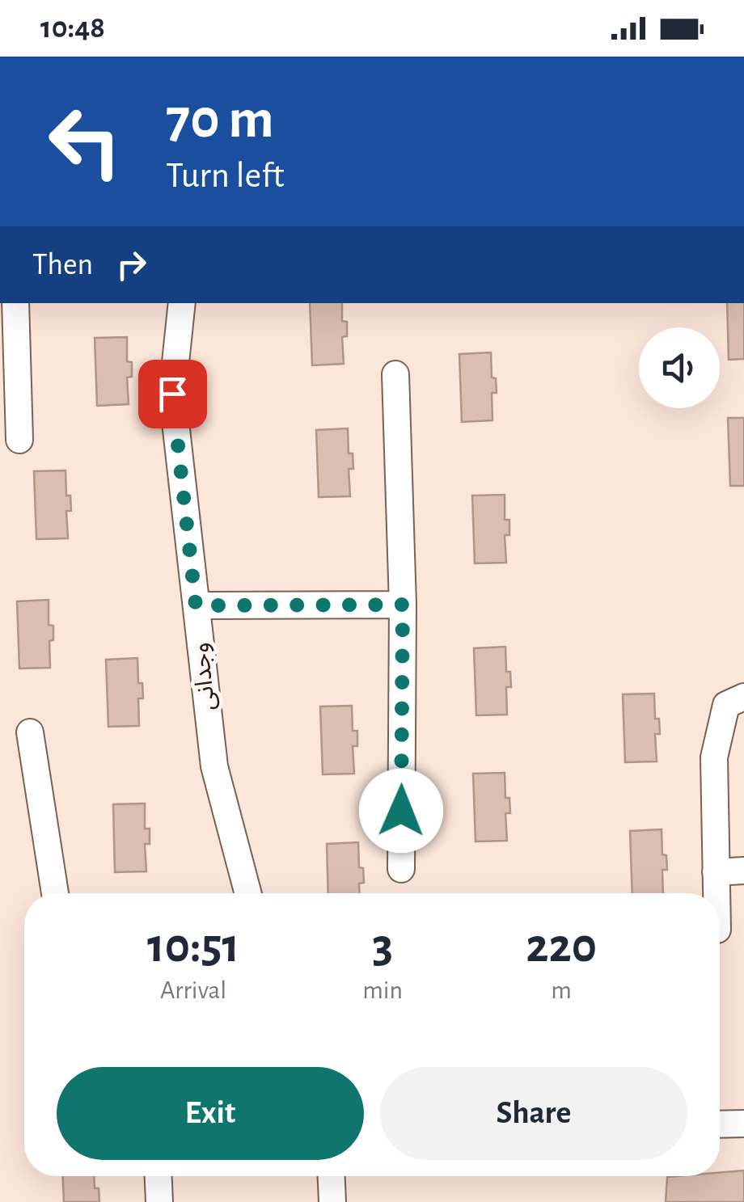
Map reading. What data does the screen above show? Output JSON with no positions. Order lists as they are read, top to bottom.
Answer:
{
  "streets": {
    "street": ["وجدانی"]
  },
  "page": {
    "status": "10:48",
    "turn": ["70 m", "Turn left"],
    "then": "Then",
    "eta": [
      "10:51",
      "Arrival",
      "3",
      "min",
      "220",
      "m"
    ],
    "buttons": ["Exit", "Share"]
  }
}
